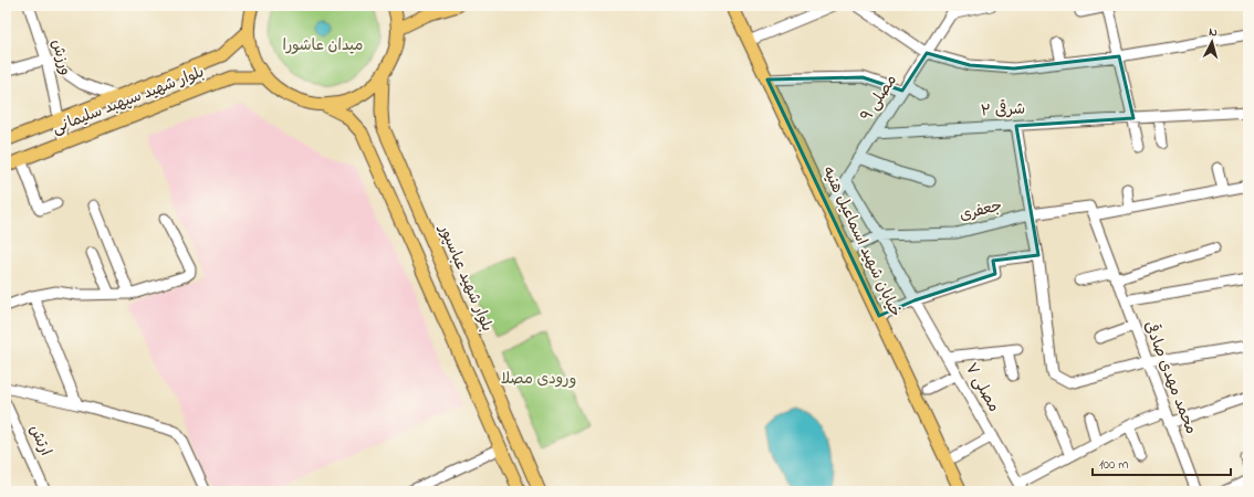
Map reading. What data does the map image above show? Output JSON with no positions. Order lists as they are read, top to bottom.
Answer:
{
  "streets": {
    "main road": ["بلوار شهید سپهبد سلیمانی", "خیابان شهید اسماعیل هنیه", "بلوار شهید عباسپور"],
    "street": [
      "ورزش",
      "مصلی ۹",
      "۲ شرقی",
      "جعفری",
      "محمد مهدی صادقی",
      "مصلی ۷",
      "ارتش"
    ]
  },
  "crossings": [
    ["ورزش", "بلوار شهید سپهبد سلیمانی"],
    ["مصلی ۹", "۲ شرقی"],
    ["مصلی ۹", "خیابان شهید اسماعیل هنیه"],
    ["مصلی ۹", "مصلی ۷"],
    ["جعفری", "محمد مهدی صادقی"],
    ["جعفری", "مصلی ۷"]
  ],
  "parks": ["میدان عاشورا", "ورودی مصلا"],
  "scale_bar": "100 m",
  "north": "top"
}
